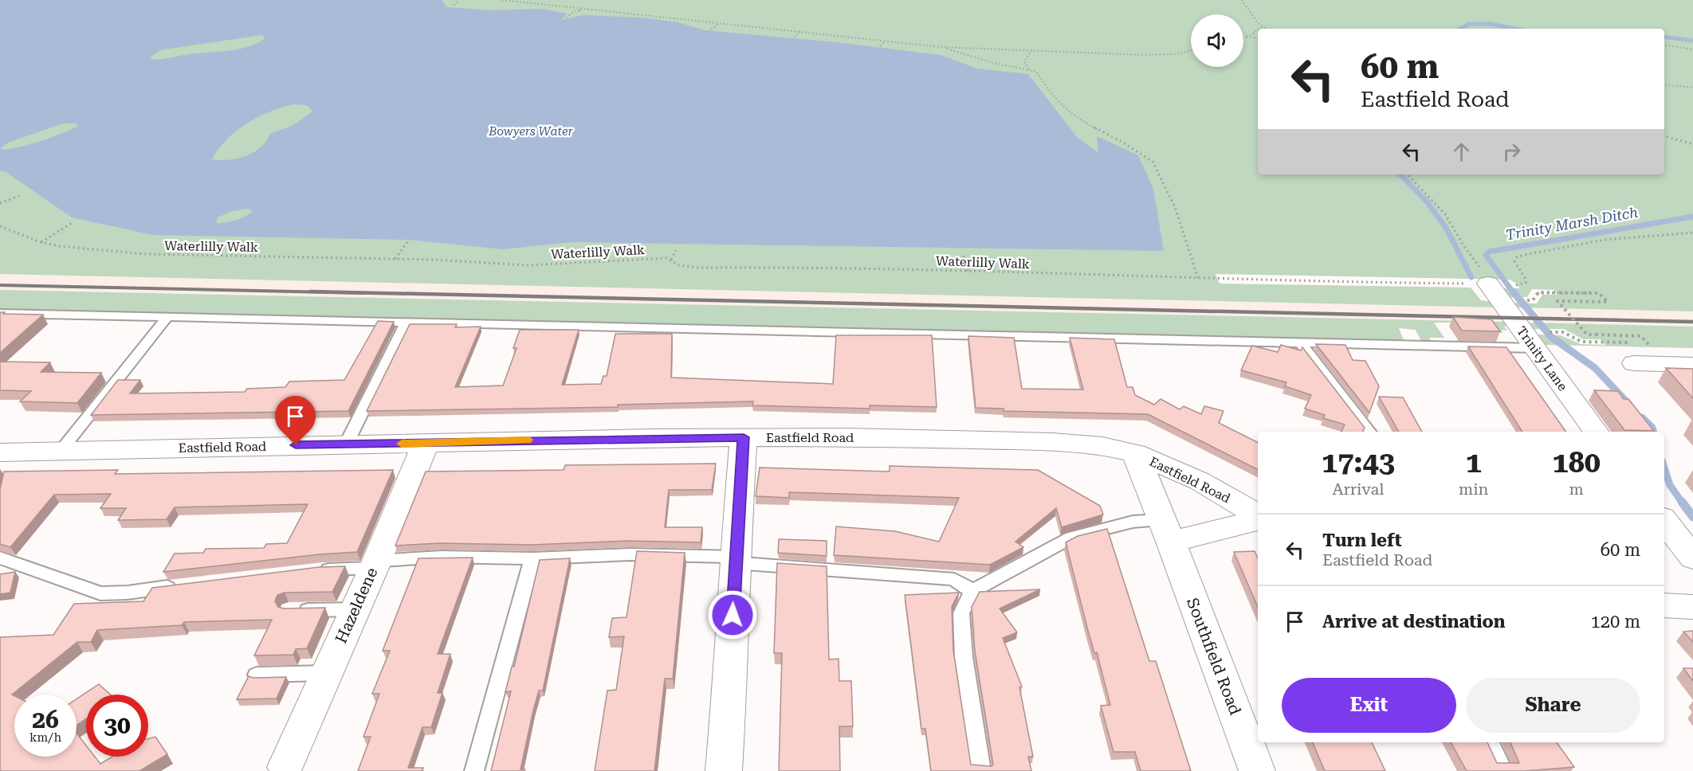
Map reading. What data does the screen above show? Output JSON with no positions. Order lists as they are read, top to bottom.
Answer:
{
  "streets": {
    "street": [
      "Trinity Lane",
      "Eastfield Road",
      "Hazeldene",
      "Southfield Road"
    ],
    "path": ["Waterlilly Walk"]
  },
  "crossings": [
    ["Waterlilly Walk", "Trinity Lane"],
    ["Eastfield Road", "Hazeldene"],
    ["Eastfield Road", "Southfield Road"]
  ],
  "water": ["Bowyers Water", "Trinity Marsh Ditch"],
  "page": {
    "turn": ["60 m", "Eastfield Road"],
    "eta": [
      "17:43",
      "Arrival",
      "1",
      "min",
      "180",
      "m"
    ],
    "list": [
      {
        "name": "Turn left",
        "note": "Eastfield Road",
        "value": "60 m"
      },
      {
        "name": "Arrive at destination",
        "value": "120 m"
      }
    ],
    "buttons": ["Exit", "Share"],
    "speed": "26 km/h",
    "limit": "30"
  }
}
